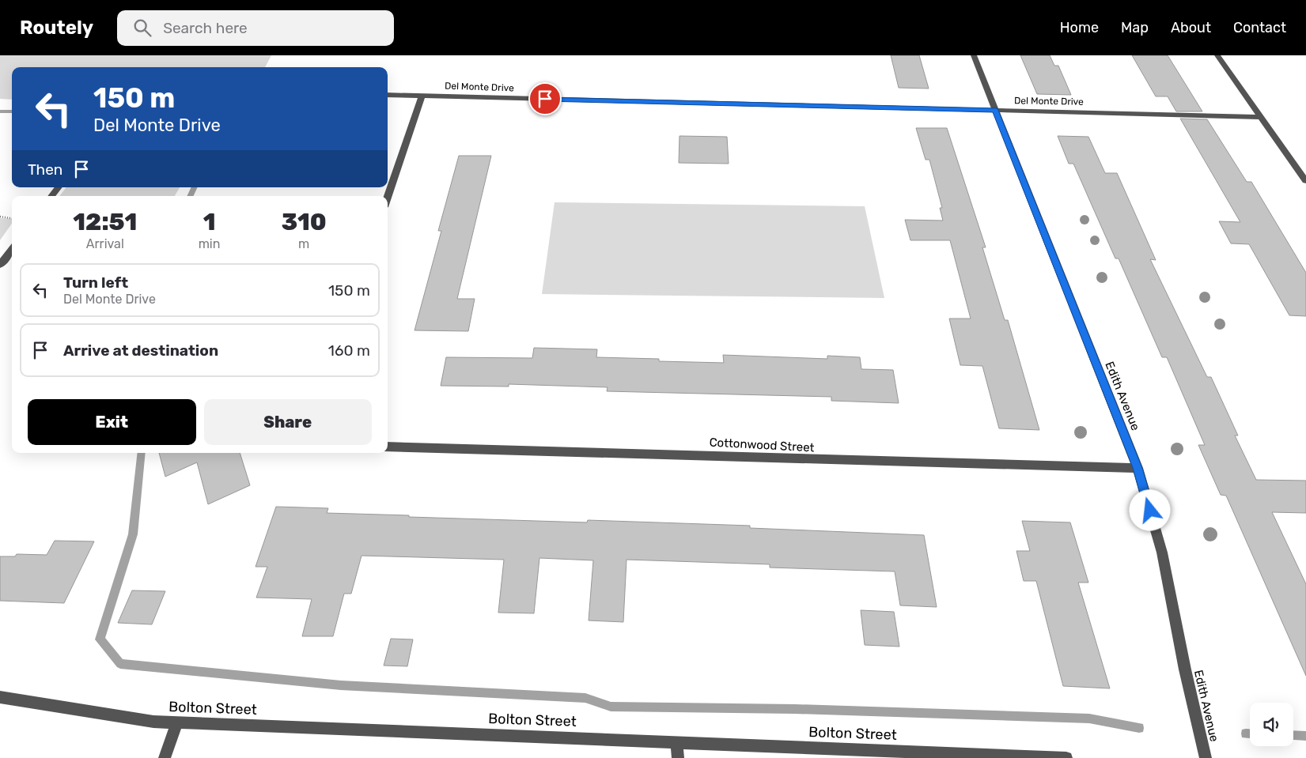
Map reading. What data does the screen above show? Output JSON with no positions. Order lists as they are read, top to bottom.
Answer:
{
  "streets": {
    "street": [
      "Del Monte Drive",
      "Edith Avenue",
      "Cottonwood Street",
      "Bolton Street"
    ]
  },
  "crossings": [
    ["Del Monte Drive", "Edith Avenue"],
    ["Edith Avenue", "Cottonwood Street"]
  ],
  "page": {
    "header": "Routely",
    "search": "Search here",
    "nav": [
      "Home",
      "Map",
      "About",
      "Contact"
    ],
    "turn": ["150 m", "Del Monte Drive"],
    "then": "Then",
    "eta": [
      "12:51",
      "Arrival",
      "1",
      "min",
      "310",
      "m"
    ],
    "list": [
      {
        "name": "Turn left",
        "note": "Del Monte Drive",
        "value": "150 m"
      },
      {
        "name": "Arrive at destination",
        "value": "160 m"
      }
    ],
    "buttons": ["Exit", "Share"]
  }
}
